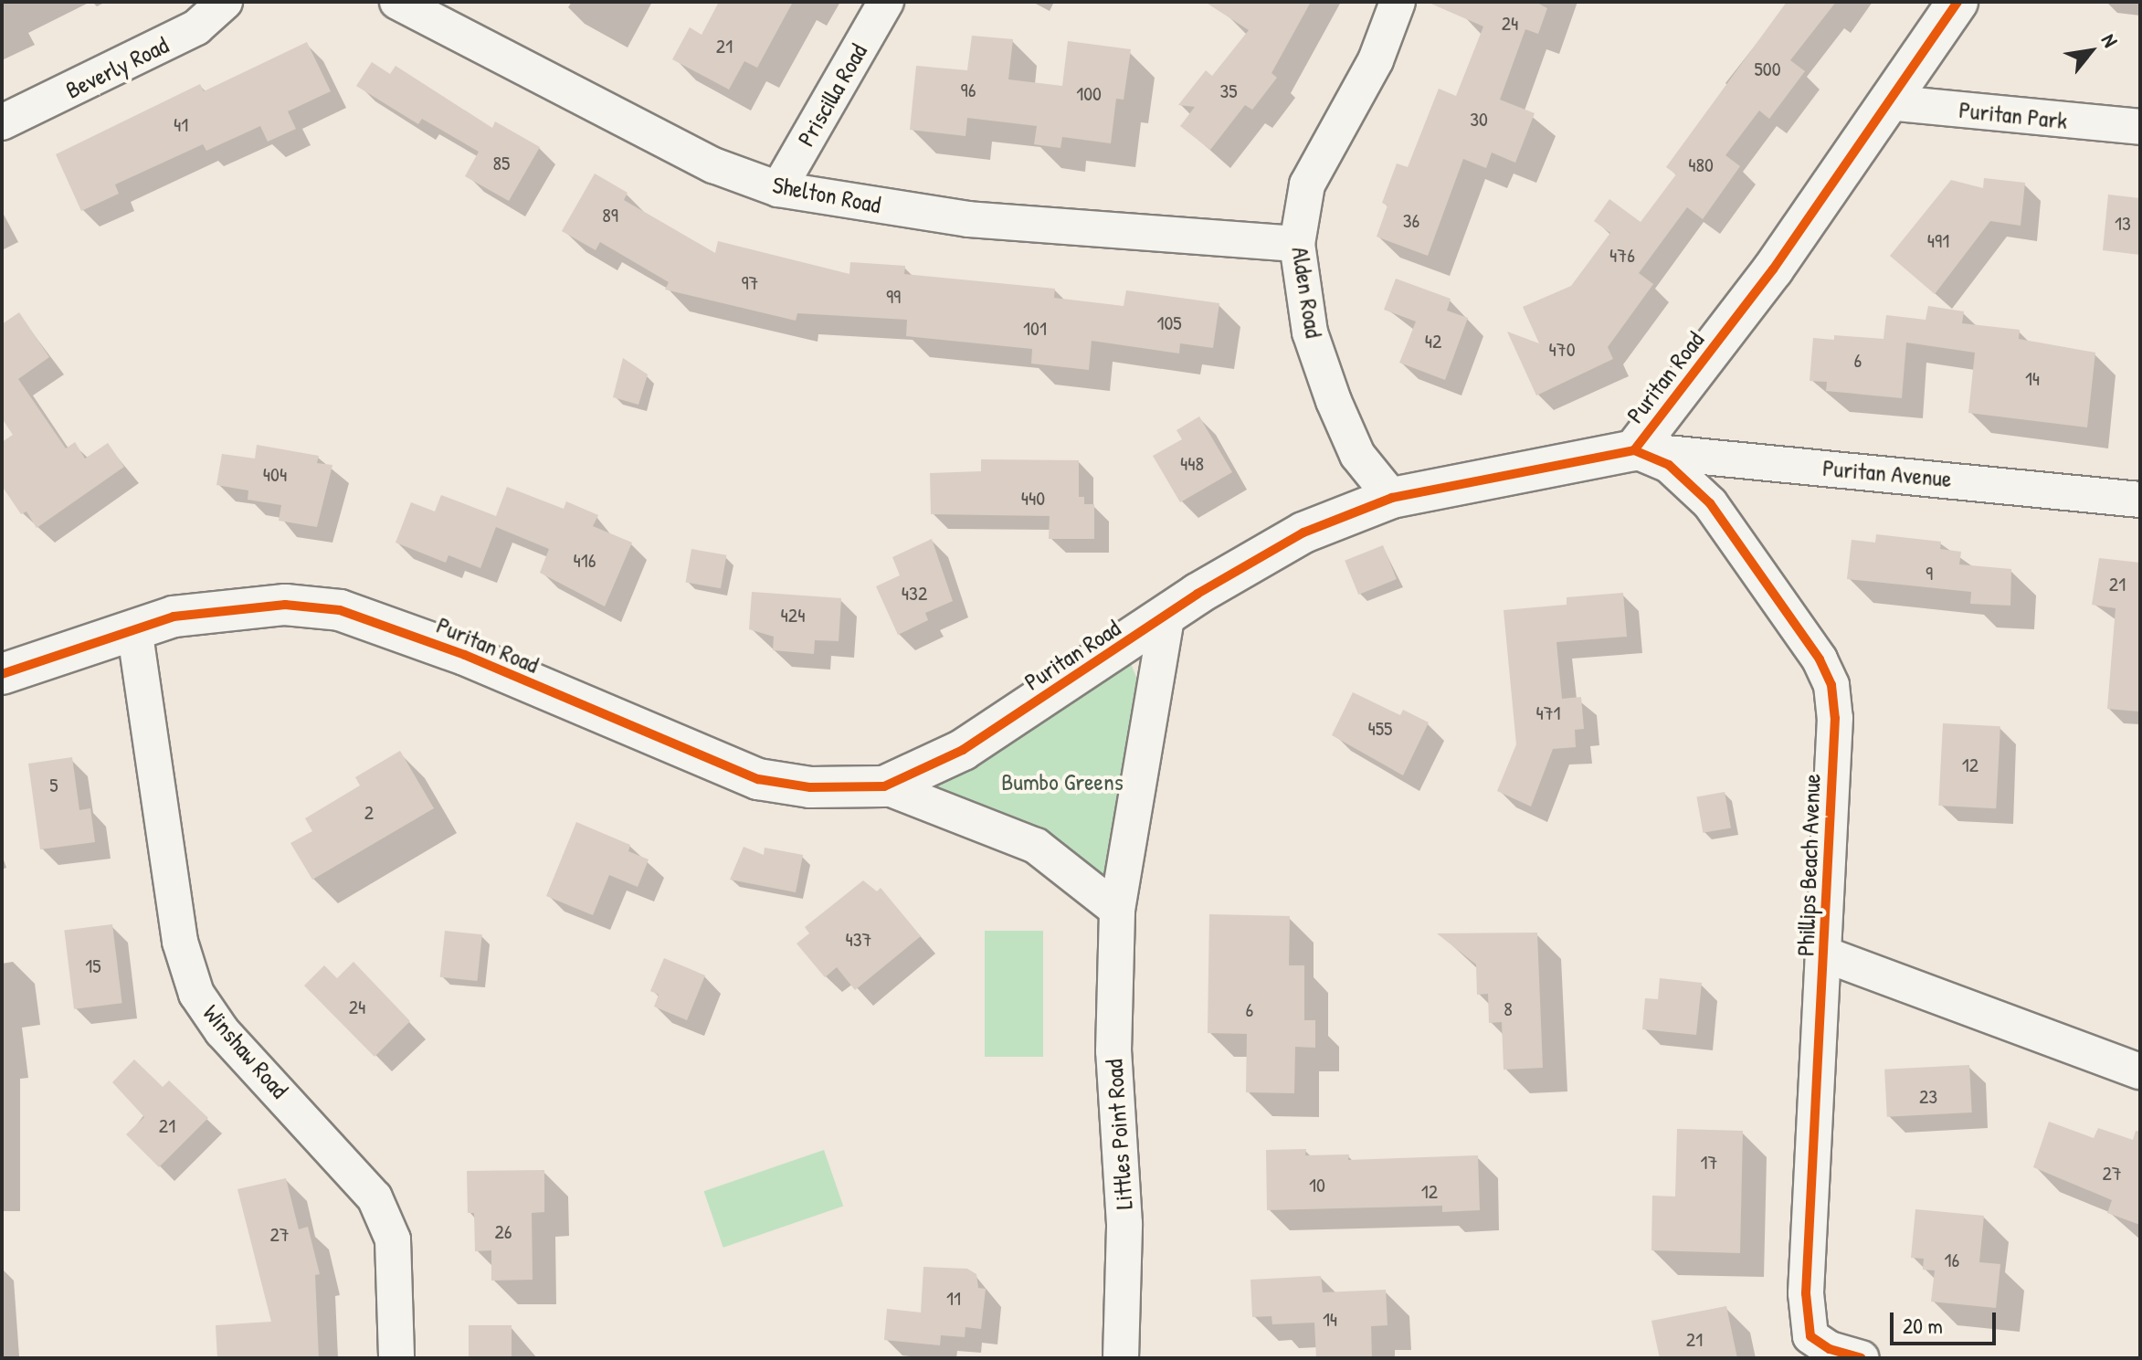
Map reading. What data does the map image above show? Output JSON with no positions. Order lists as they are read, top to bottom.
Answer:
{
  "streets": {
    "street": [
      "Beverly Road",
      "Priscilla Road",
      "Puritan Park",
      "Shelton Road",
      "Alden Road",
      "Puritan Road",
      "Puritan Avenue",
      "Phillips Beach Avenue",
      "Winshaw Road",
      "Littles Point Road"
    ]
  },
  "crossings": [
    ["Priscilla Road", "Shelton Road"],
    ["Puritan Park", "Puritan Road"],
    ["Shelton Road", "Alden Road"],
    ["Alden Road", "Puritan Road"],
    ["Puritan Road", "Puritan Avenue"],
    ["Puritan Road", "Phillips Beach Avenue"],
    ["Puritan Road", "Winshaw Road"],
    ["Puritan Road", "Littles Point Road"],
    ["Puritan Avenue", "Phillips Beach Avenue"]
  ],
  "parks": ["Bumbo Greens"],
  "house_numbers": [
    "24",
    "21",
    "500",
    "96",
    "35",
    "100",
    "30",
    "41",
    "85",
    "480",
    "89",
    "36",
    "13",
    "491",
    "476",
    "97",
    "99",
    "105",
    "101",
    "42",
    "470",
    "6",
    "14",
    "448",
    "404",
    "440",
    "416",
    "9",
    "21",
    "432",
    "424",
    "471",
    "455",
    "12",
    "5",
    "2",
    "437",
    "15",
    "24",
    "8",
    "6",
    "23",
    "21",
    "17",
    "27",
    "10",
    "12",
    "26",
    "27",
    "16",
    "11",
    "14",
    "21"
  ],
  "scale_bar": "20 m",
  "north": "top right"
}
